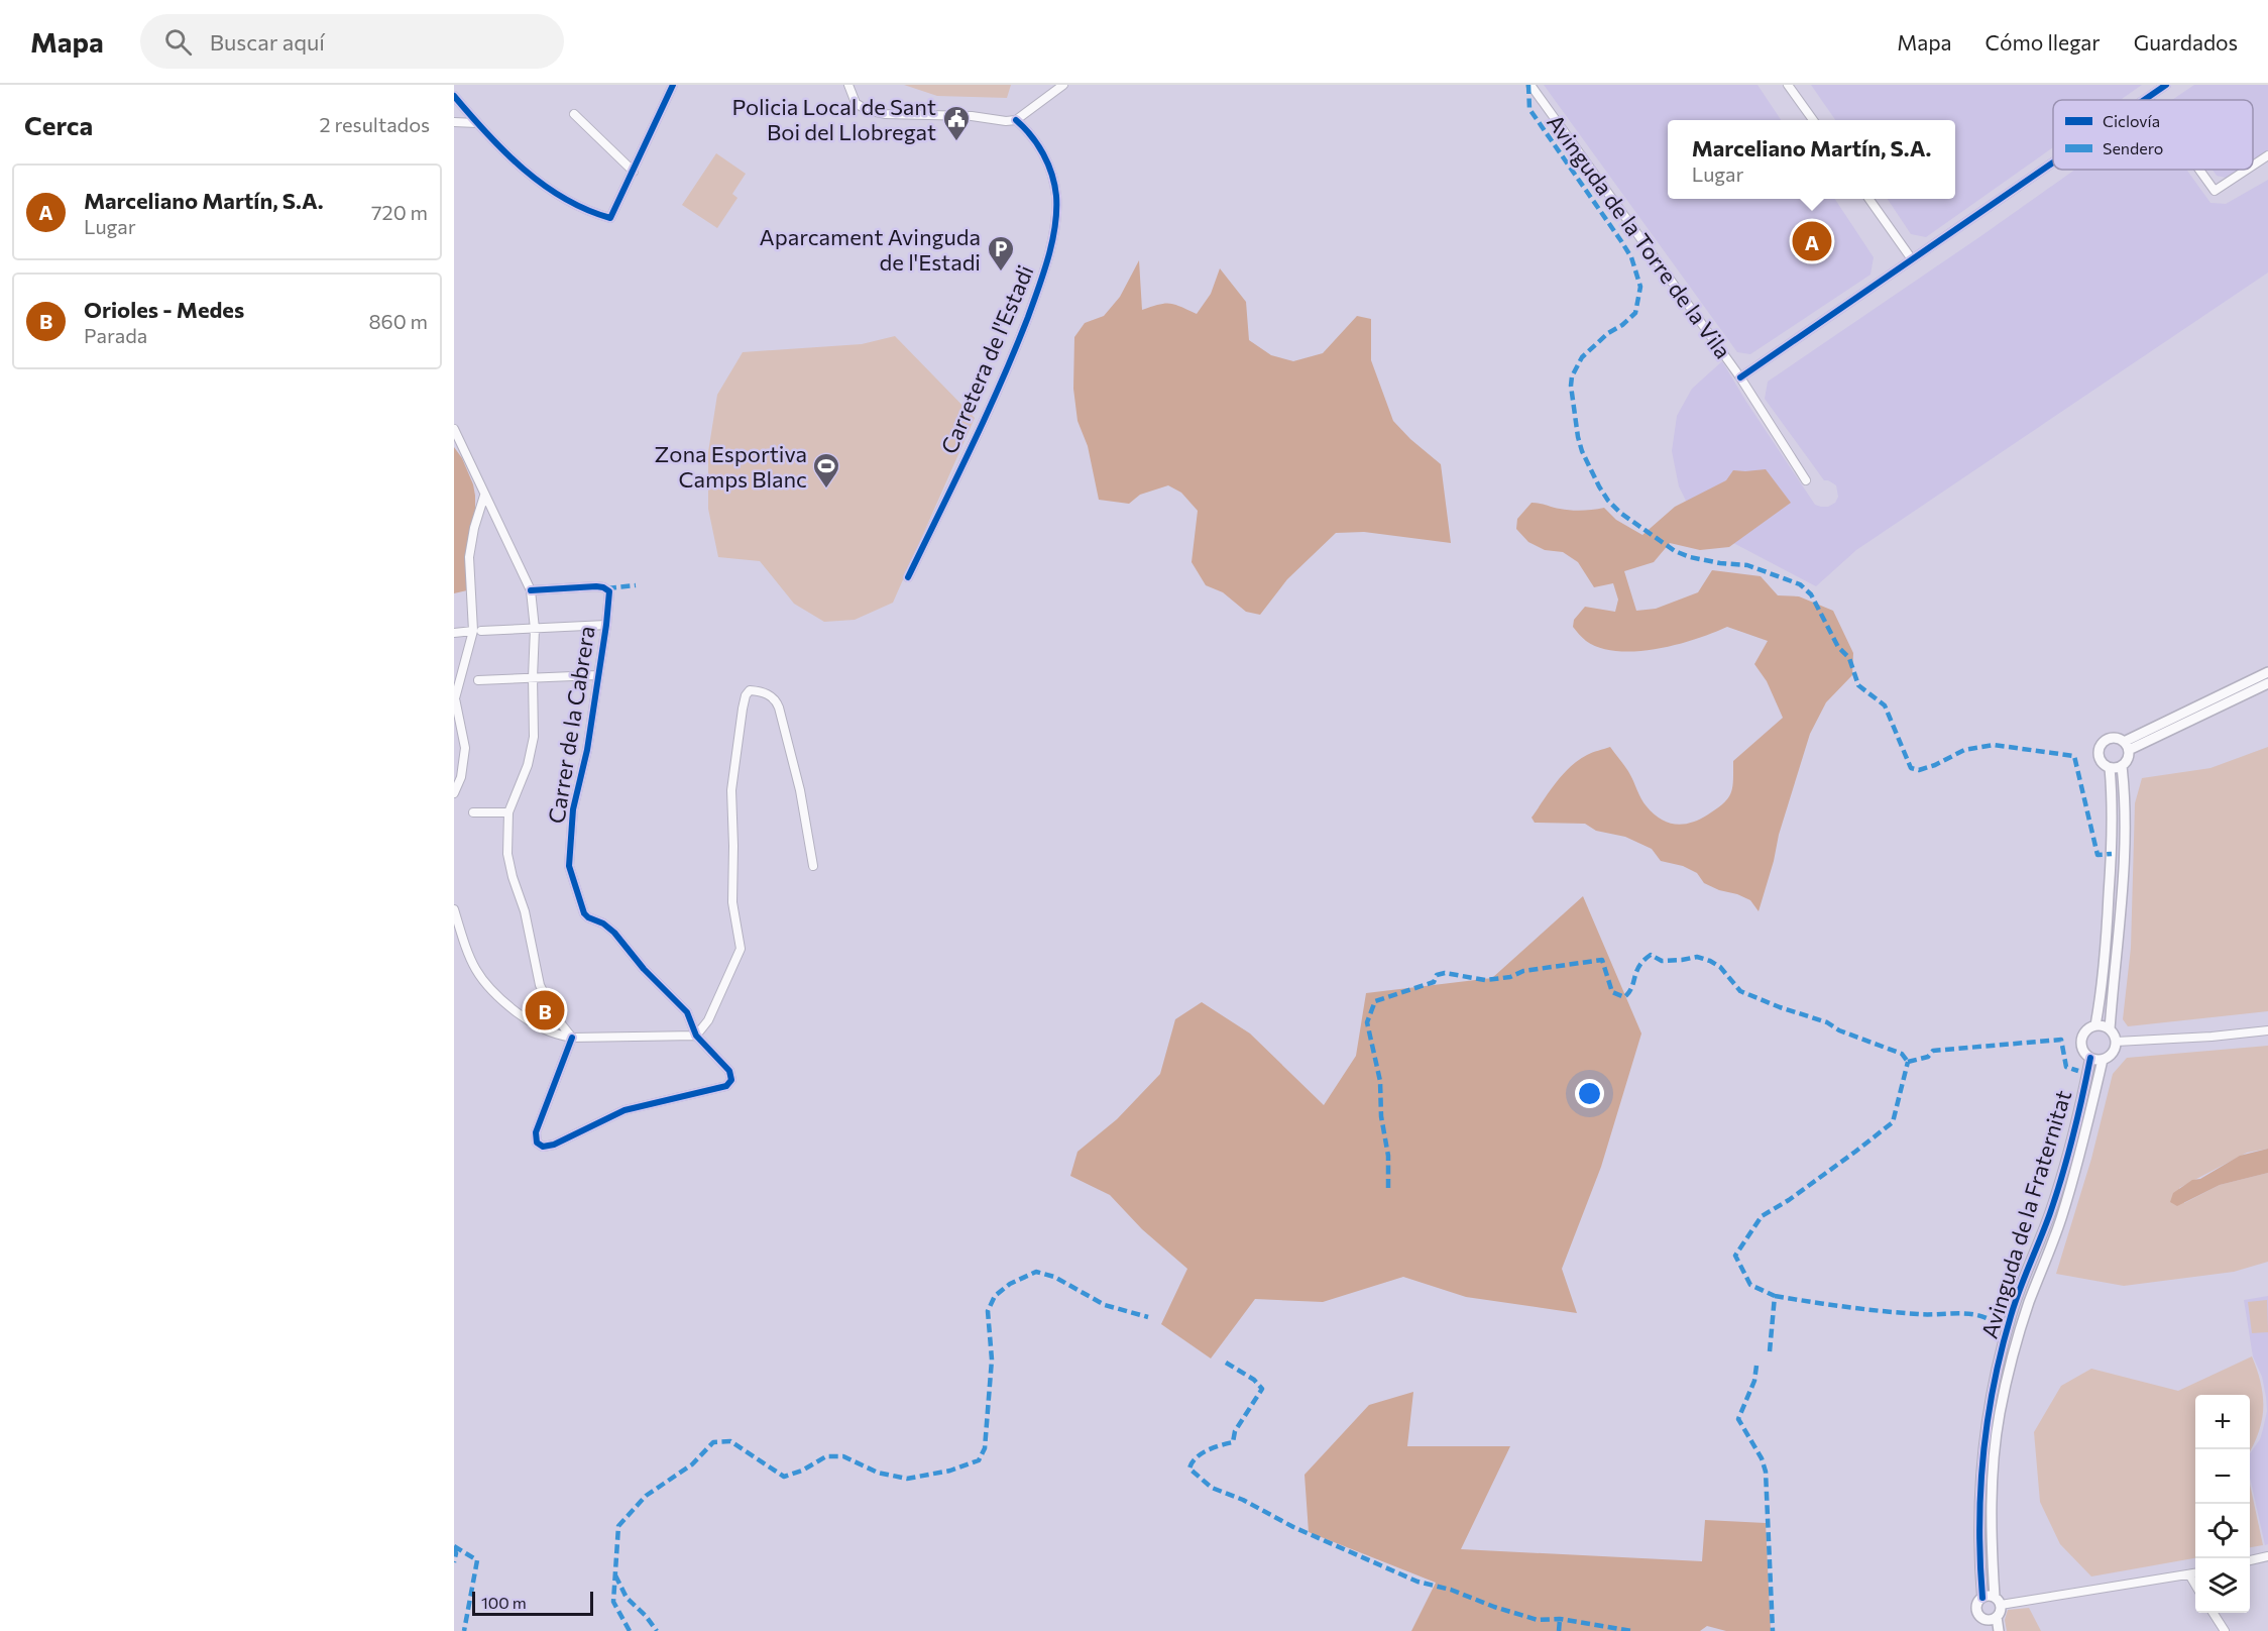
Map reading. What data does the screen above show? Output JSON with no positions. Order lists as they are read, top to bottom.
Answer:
{
  "streets": {
    "street": [
      "Avinguda de la Torre de la Vila",
      "Carretera de l'Estadi",
      "Carrer de la Cabrera",
      "Avinguda de la Fraternitat"
    ]
  },
  "places": {
    "public building": ["Policia Local de Sant Boi del Llobregat"],
    "parking": ["Aparcament Avinguda de l'Estadi"],
    "sports": ["Zona Esportiva Camps Blanc"]
  },
  "legend": ["Ciclovía", "Sendero"],
  "scale_bar": "100 m",
  "page": {
    "header": "Mapa",
    "search": "Buscar aquí",
    "nav": ["Mapa", "Cómo llegar", "Guardados"],
    "heading": ["Cerca", "2 resultados"],
    "popup": ["Marceliano Martín, S.A.", "Lugar"],
    "list": [
      {
        "mark": "A",
        "name": "Marceliano Martín, S.A.",
        "note": "Lugar",
        "value": "720 m"
      },
      {
        "mark": "B",
        "name": "Orioles - Medes",
        "note": "Parada",
        "value": "860 m"
      }
    ],
    "pins": ["A", "B"],
    "map_buttons": ["+", "−"],
    "scale": "100 m"
  }
}
